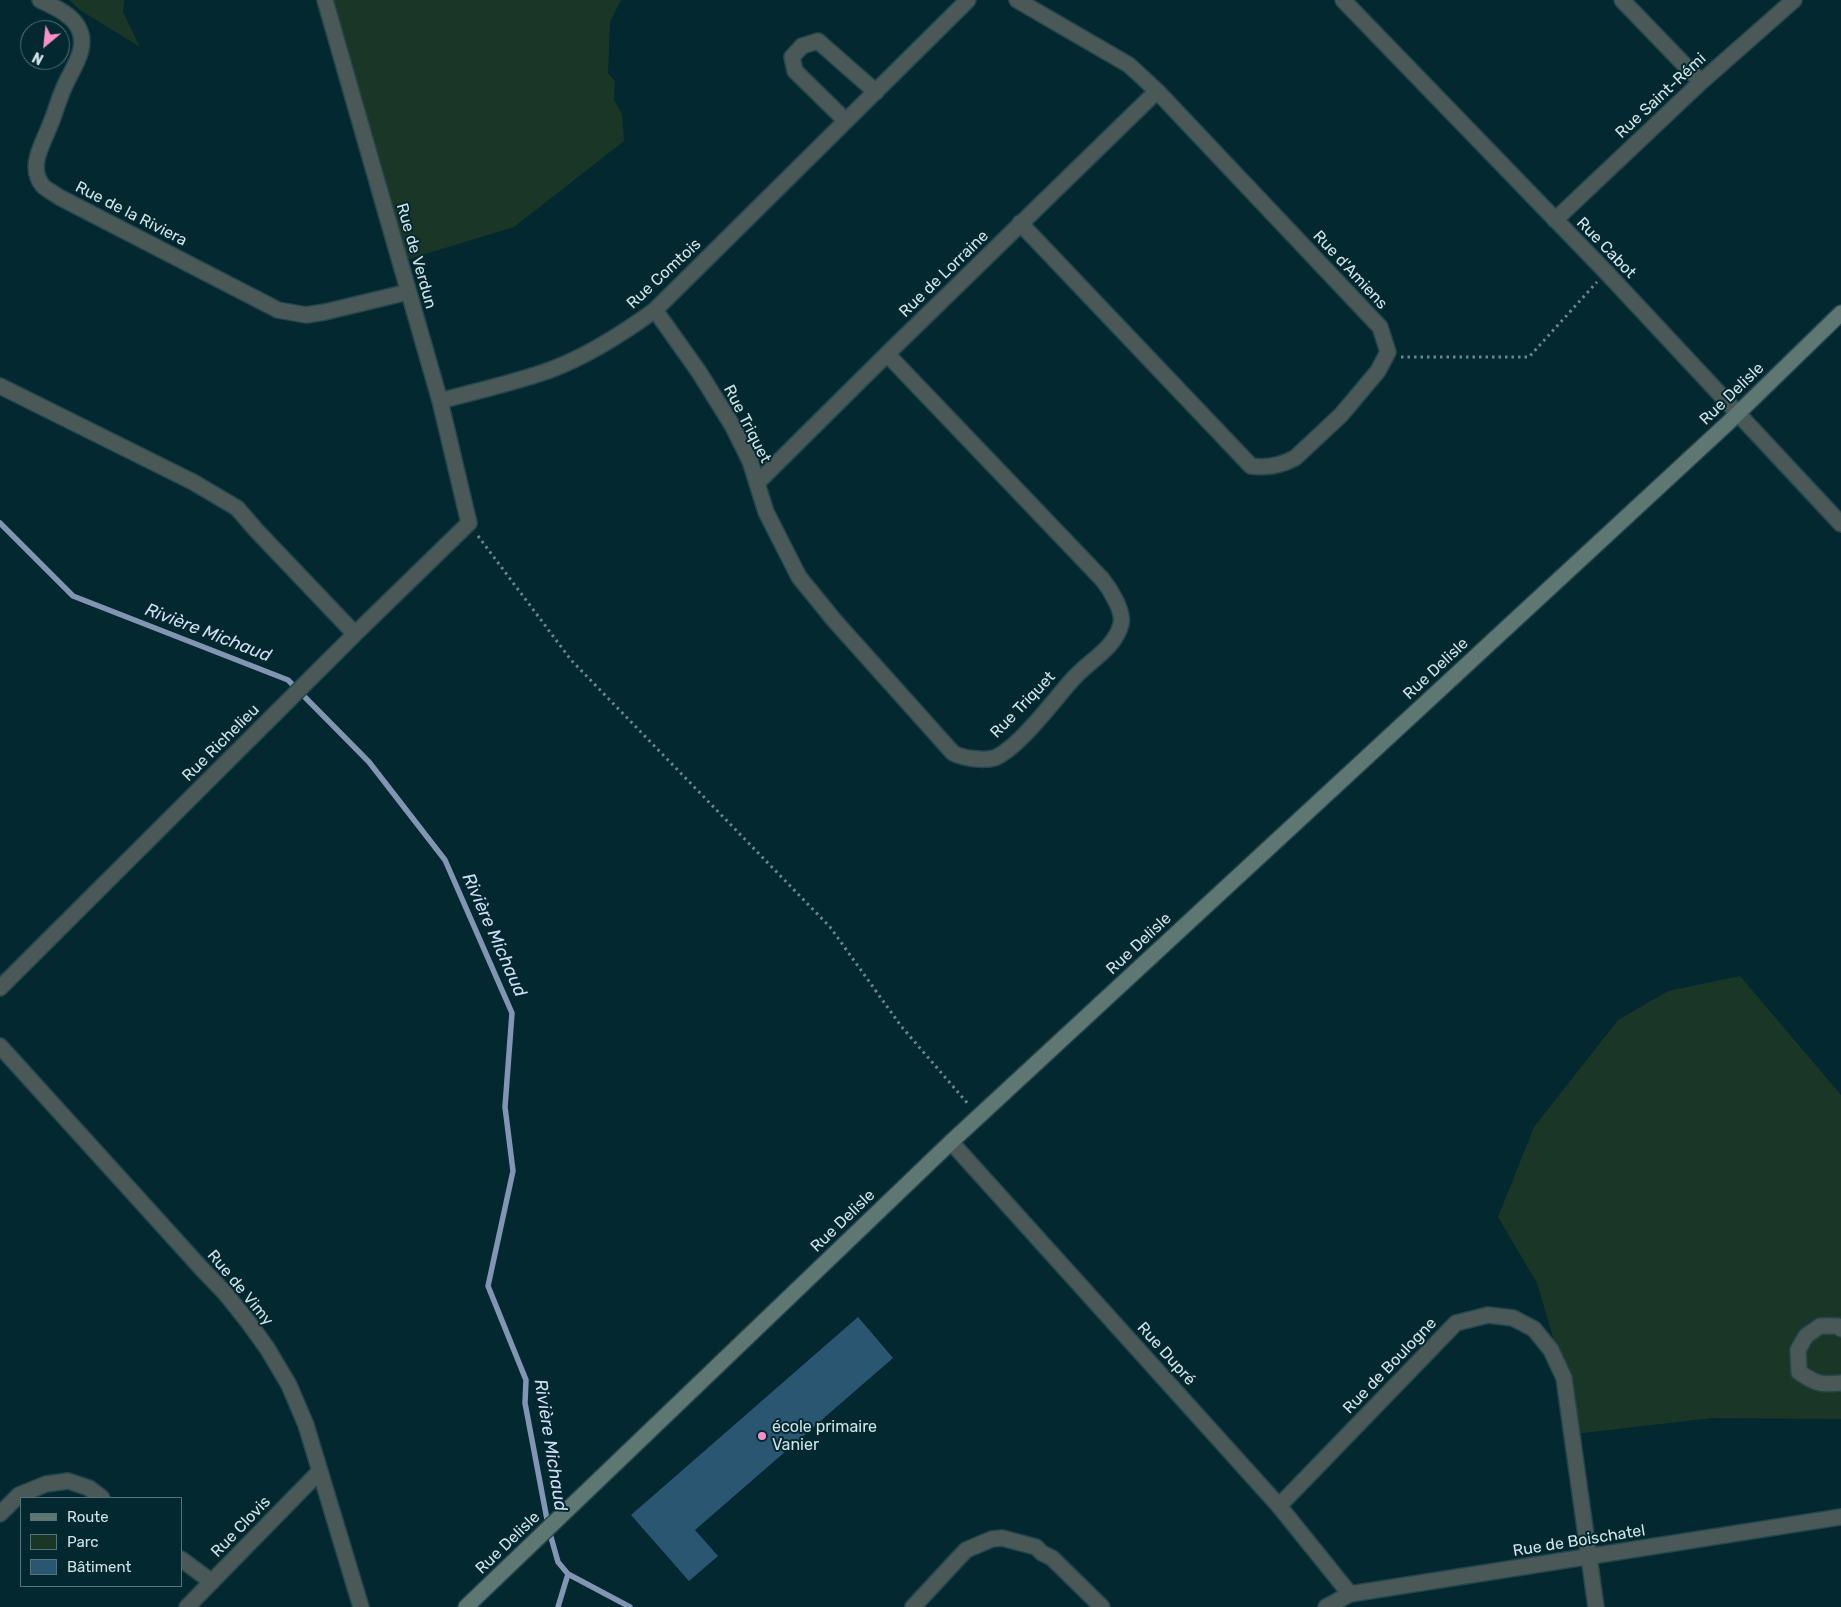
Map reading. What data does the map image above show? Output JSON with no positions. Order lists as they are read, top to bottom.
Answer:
{
  "streets": {
    "street": [
      "Rue Saint-Rémi",
      "Rue de la Riviera",
      "Rue Cabot",
      "Rue de Verdun",
      "Rue d'Amiens",
      "Rue Comtois",
      "Rue de Lorraine",
      "Rue Delisle",
      "Rue Triquet",
      "Rue Richelieu",
      "Rue de Vimy",
      "Rue Dupré",
      "Rue de Boulogne",
      "Rue Clovis",
      "Rue de Boischatel"
    ]
  },
  "crossings": [
    ["Rue Saint-Rémi", "Rue Cabot"],
    ["Rue de la Riviera", "Rue de Verdun"],
    ["Rue Cabot", "Rue Delisle"],
    ["Rue de Verdun", "Rue Comtois"],
    ["Rue de Verdun", "Rue Richelieu"],
    ["Rue d'Amiens", "Rue de Lorraine"],
    ["Rue Comtois", "Rue Triquet"],
    ["Rue de Lorraine", "Rue Triquet"],
    ["Rue Delisle", "Rue Dupré"],
    ["Rue de Vimy", "Rue Clovis"],
    ["Rue Dupré", "Rue de Boulogne"],
    ["Rue Dupré", "Rue de Boischatel"],
    ["Rue de Boulogne", "Rue de Boischatel"]
  ],
  "water": ["Rivière Michaud"],
  "places": ["école primaire Vanier"],
  "legend": ["Route", "Parc", "Bâtiment"],
  "north": "bottom left"
}
